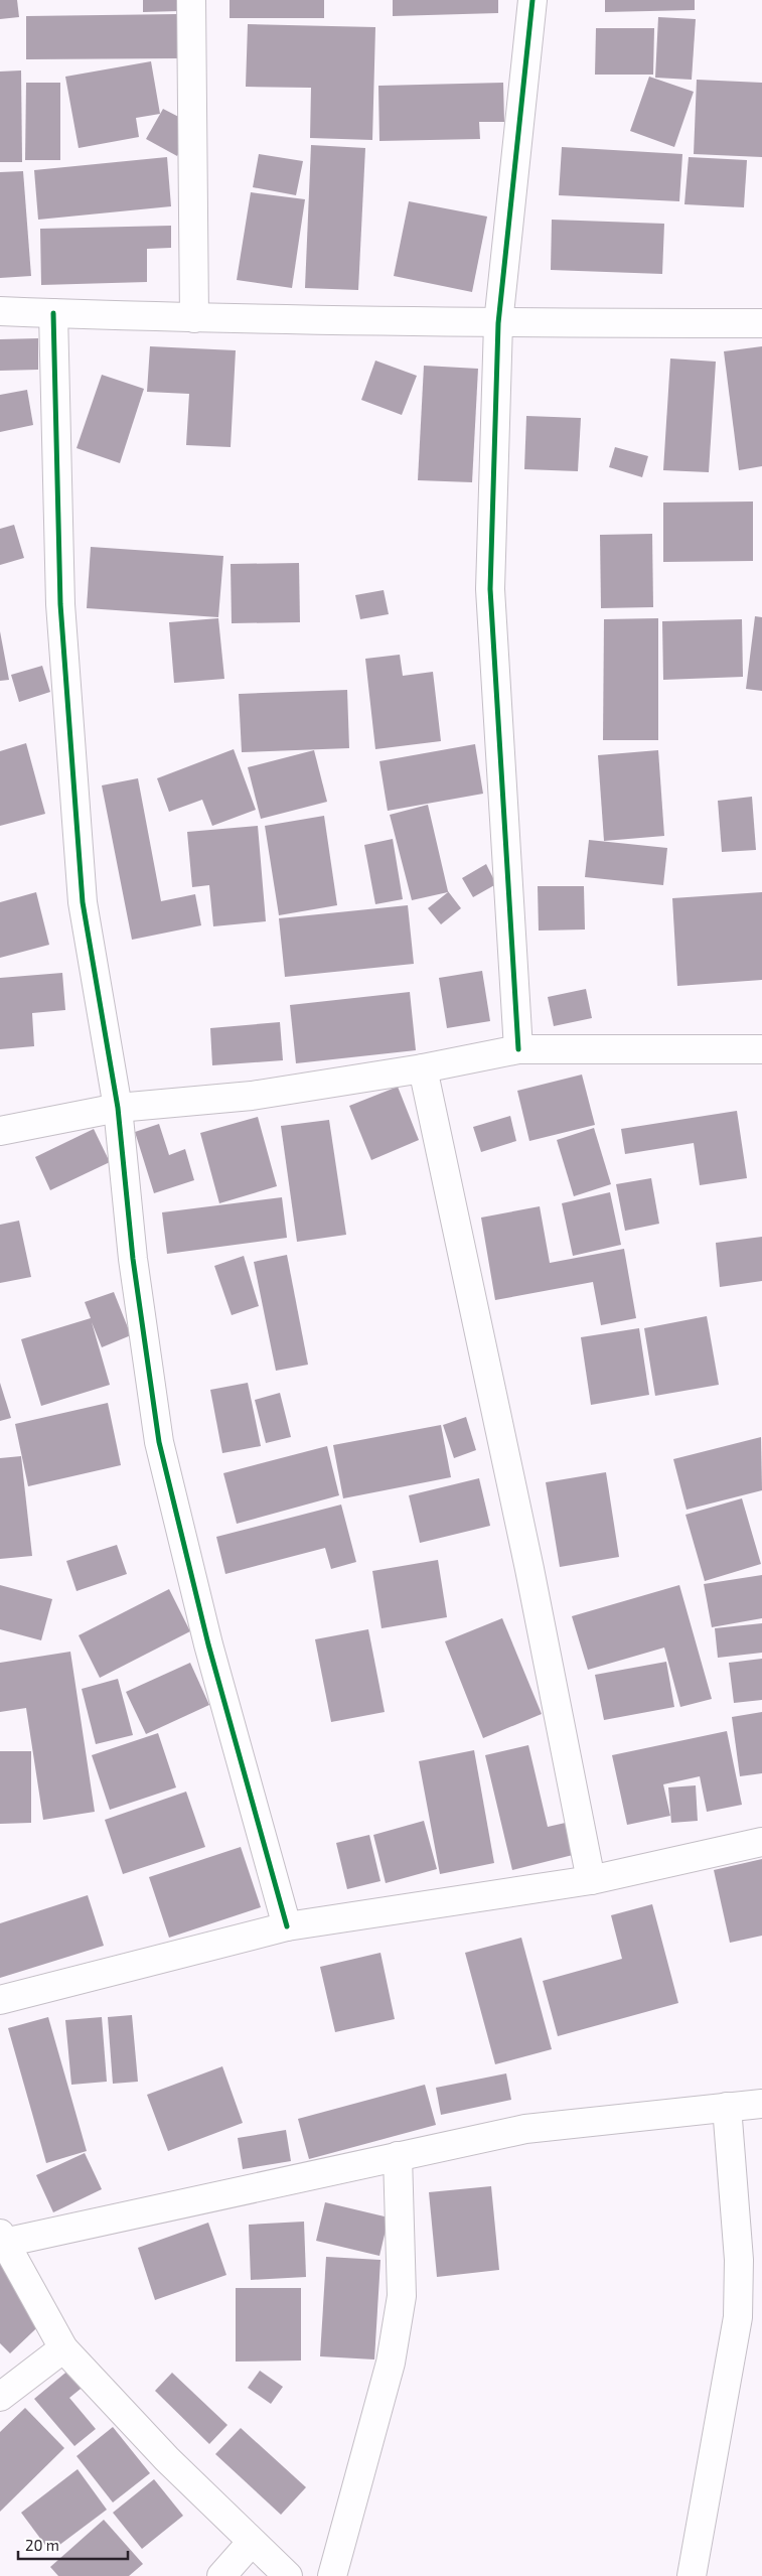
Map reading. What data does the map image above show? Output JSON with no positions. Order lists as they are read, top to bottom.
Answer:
{
  "scale_bar": "20 m"
}
